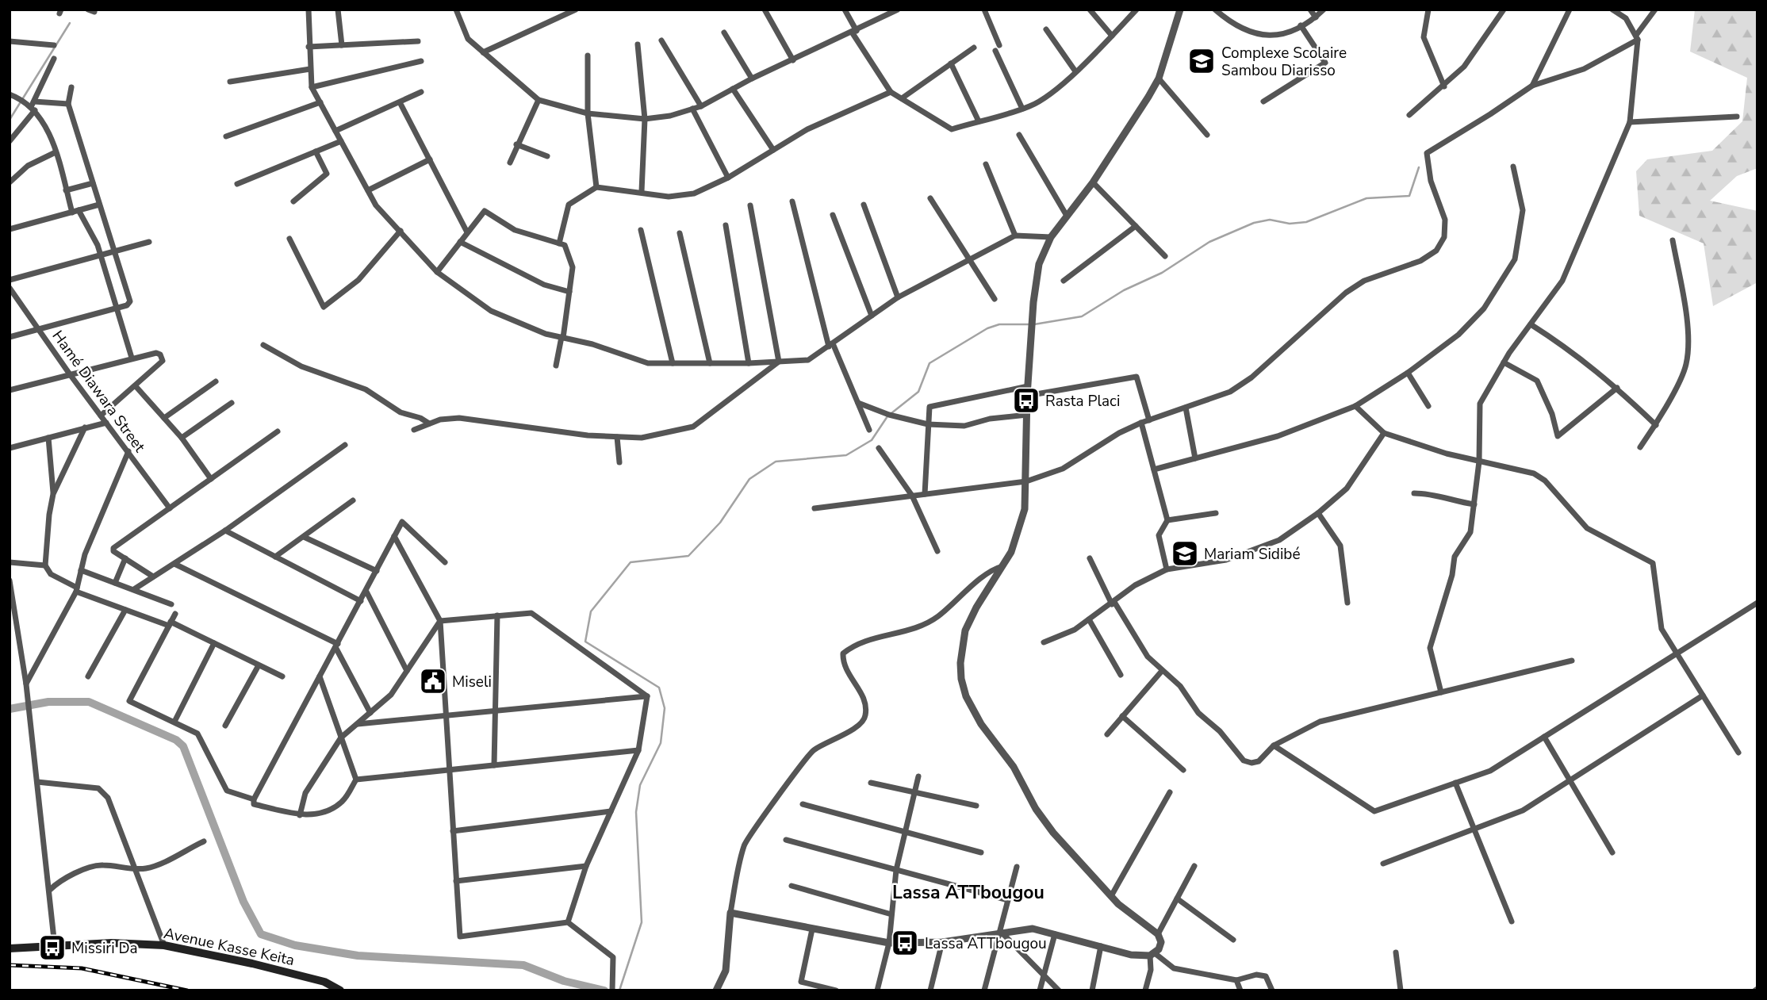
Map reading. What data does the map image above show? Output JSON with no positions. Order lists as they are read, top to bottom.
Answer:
{
  "streets": {
    "main road": ["Avenue Kasse Keita"],
    "street": ["Hamé Diawara Street"]
  },
  "districts": ["Lassa ATTbougou"],
  "places": {
    "school or university": ["Complexe Scolaire Sambou Diarisso", "Mariam Sidibé"],
    "bus stop": ["Rasta Placi", "Lassa ATTbougou", "Missiri Da"],
    "public building": ["Miseli"]
  }
}
